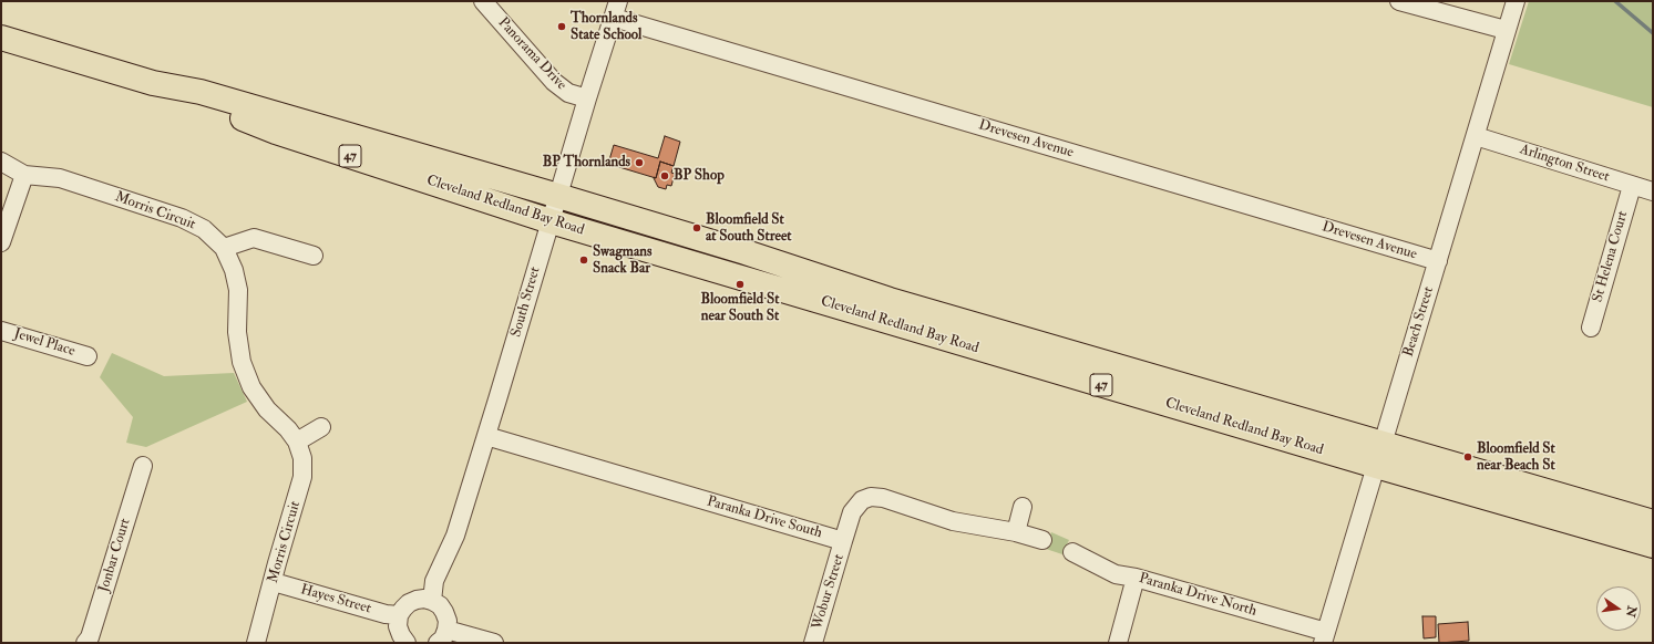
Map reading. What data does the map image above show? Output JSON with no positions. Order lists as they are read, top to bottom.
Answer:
{
  "streets": {
    "highway": ["47", "Cleveland Redland Bay Road"],
    "street": [
      "Panorama Drive",
      "Drevesen Avenue",
      "Arlington Street",
      "Morris Circuit",
      "St Helena Court",
      "South Street",
      "Beach Street",
      "Jewel Place",
      "Paranka Drive South",
      "Jonbar Court",
      "Wobur Street",
      "Paranka Drive North",
      "Hayes Street"
    ]
  },
  "crossings": [
    ["Panorama Drive", "South Street"],
    ["Drevesen Avenue", "South Street"],
    ["Drevesen Avenue", "Beach Street"],
    ["Arlington Street", "St Helena Court"],
    ["Arlington Street", "Beach Street"],
    ["Cleveland Redland Bay Road", "South Street"],
    ["Cleveland Redland Bay Road", "Beach Street"],
    ["Morris Circuit", "Hayes Street"],
    ["South Street", "Paranka Drive South"],
    ["Beach Street", "Paranka Drive North"],
    ["Paranka Drive South", "Wobur Street"]
  ],
  "places": [
    "Thornlands State School",
    "BP Thornlands",
    "BP Shop",
    "Bloomfield St at South Street",
    "Swagmans Snack Bar",
    "Bloomfield St near South St",
    "Bloomfield St near Beach St"
  ],
  "north": "right"
}
